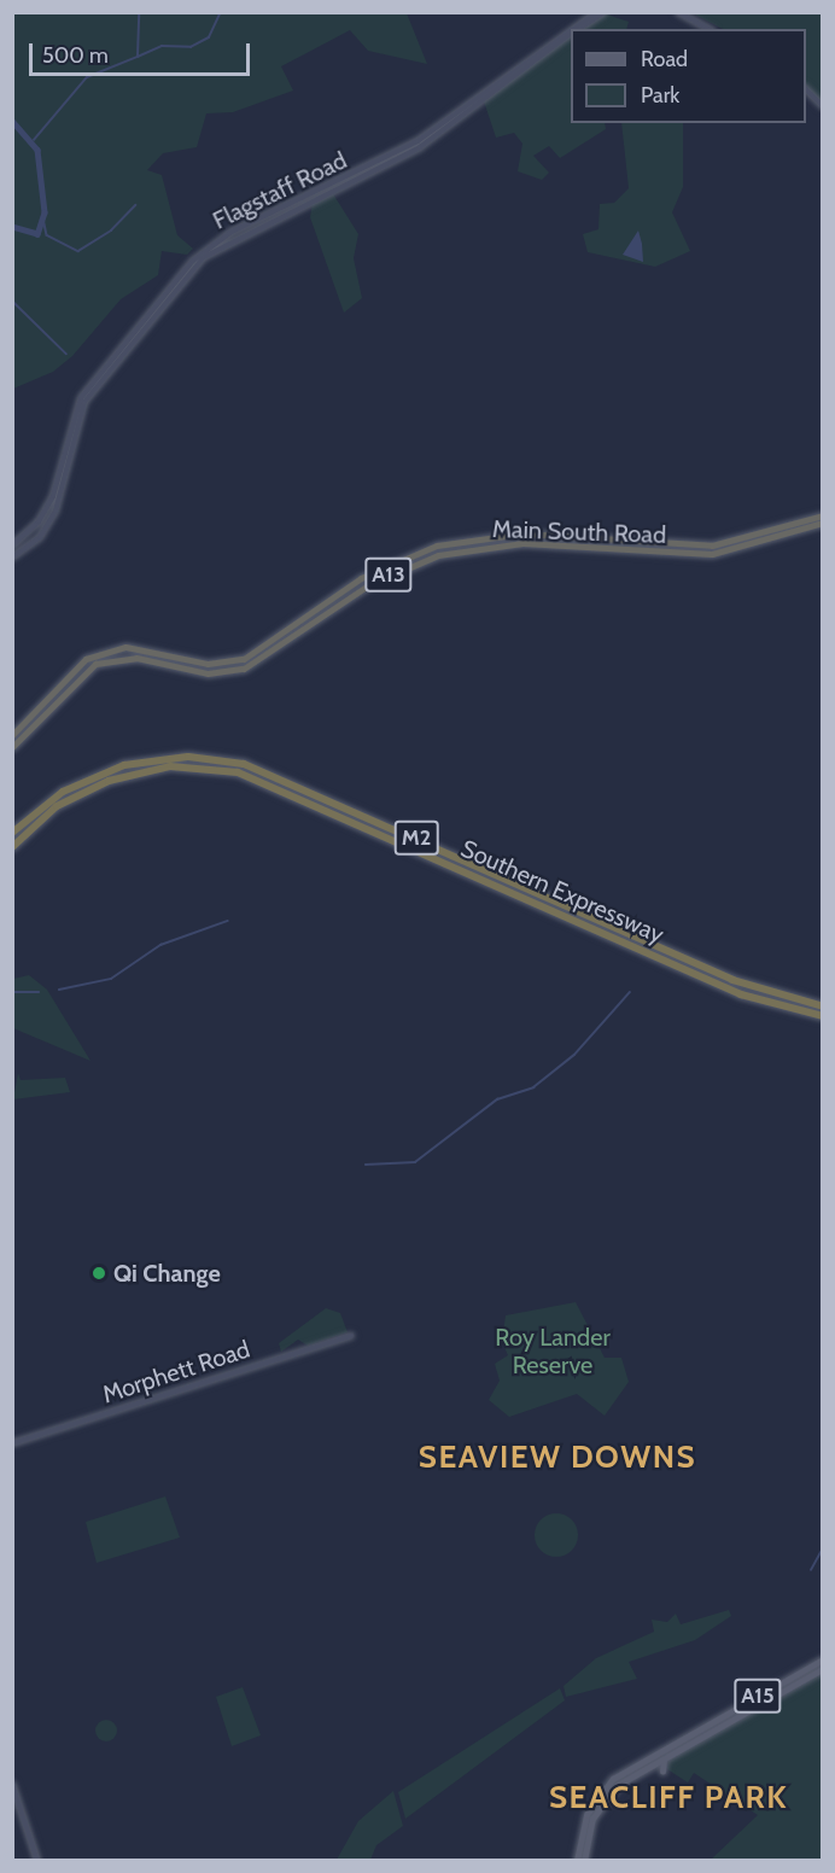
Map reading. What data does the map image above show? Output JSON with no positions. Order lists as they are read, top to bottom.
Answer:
{
  "streets": {
    "highway": [
      "Main South Road",
      "A13",
      "M2",
      "Southern Expressway"
    ],
    "main road": ["Flagstaff Road", "Morphett Road", "A15"]
  },
  "districts": ["SEAVIEW DOWNS", "SEACLIFF PARK"],
  "parks": ["Roy Lander Reserve"],
  "places": ["Qi Change"],
  "legend": ["Road", "Park"],
  "scale_bar": "500 m"
}
